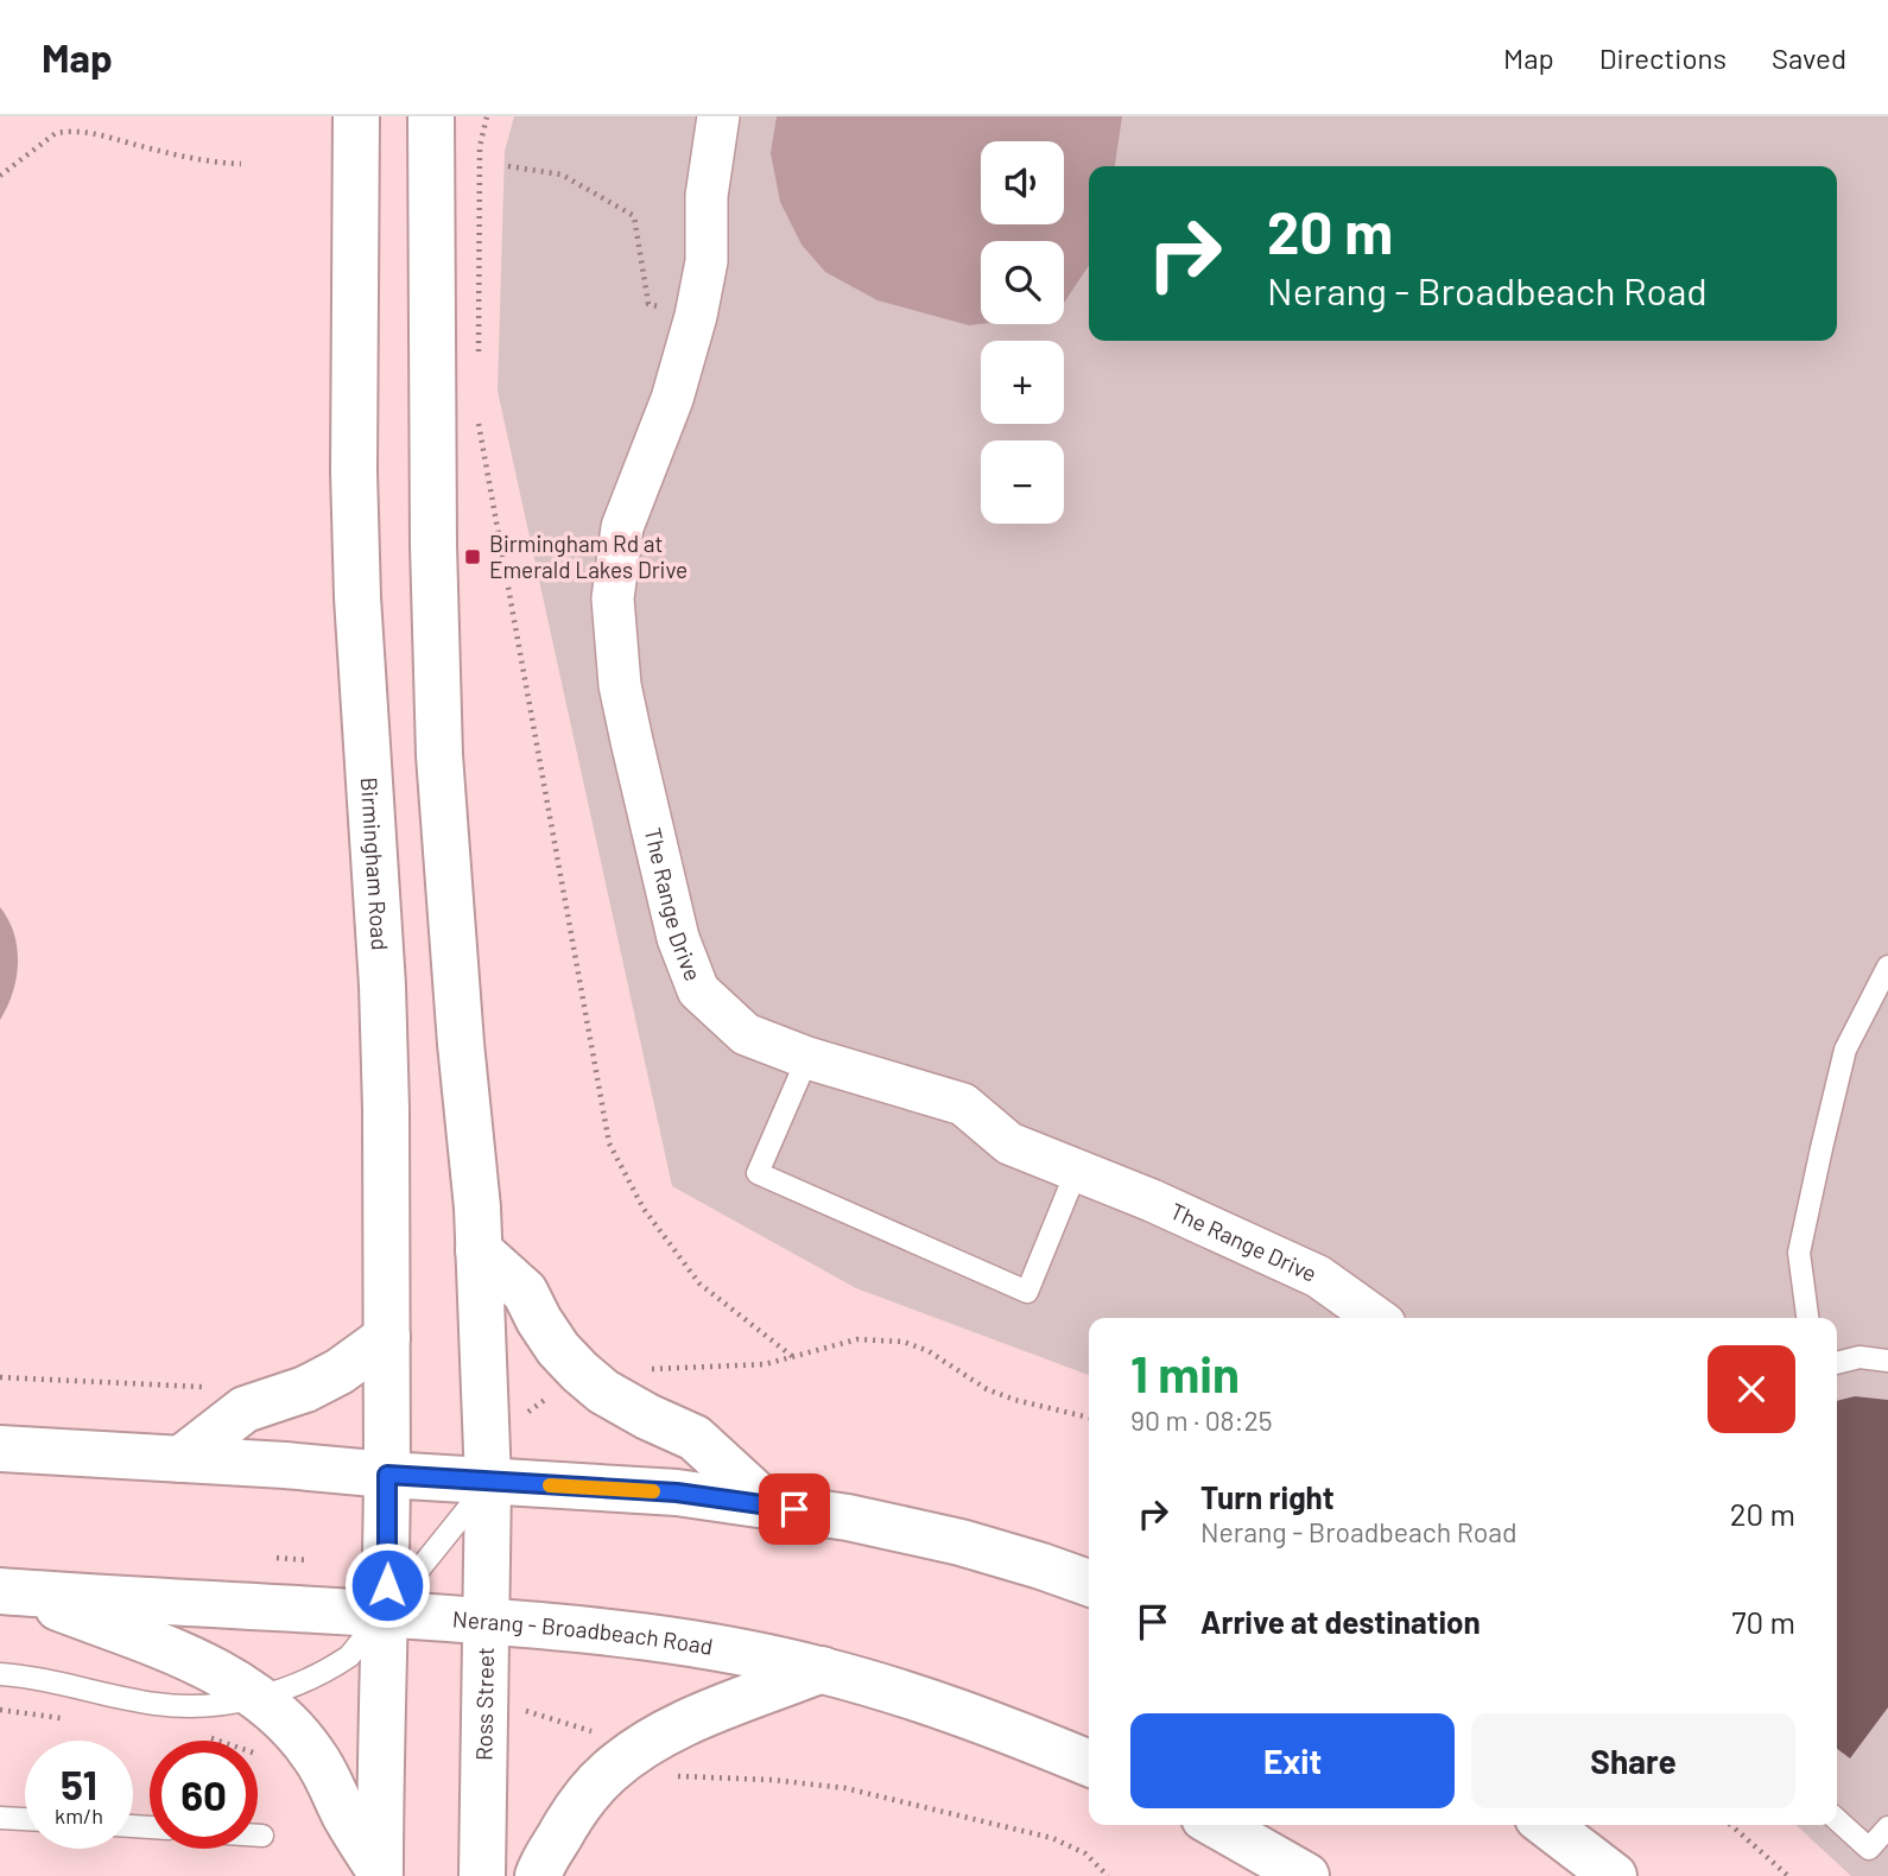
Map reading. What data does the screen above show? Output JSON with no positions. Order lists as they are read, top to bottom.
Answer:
{
  "streets": {
    "main road": ["Birmingham Road", "Nerang - Broadbeach Road", "Ross Street"],
    "street": ["The Range Drive"]
  },
  "crossings": [
    ["Birmingham Road", "Nerang - Broadbeach Road"],
    ["Nerang - Broadbeach Road", "Ross Street"]
  ],
  "places": {
    "transit": ["Birmingham Rd at Emerald Lakes Drive"]
  },
  "page": {
    "header": "Map",
    "nav": ["Map", "Directions", "Saved"],
    "map_buttons": ["+", "−"],
    "turn": ["20 m", "Nerang - Broadbeach Road"],
    "heading": ["1 min", "90 m · 08:25"],
    "list": [
      {
        "name": "Turn right",
        "note": "Nerang - Broadbeach Road",
        "value": "20 m"
      },
      {
        "name": "Arrive at destination",
        "value": "70 m"
      }
    ],
    "buttons": ["Exit", "Share"],
    "speed": "51 km/h",
    "limit": "60"
  }
}
